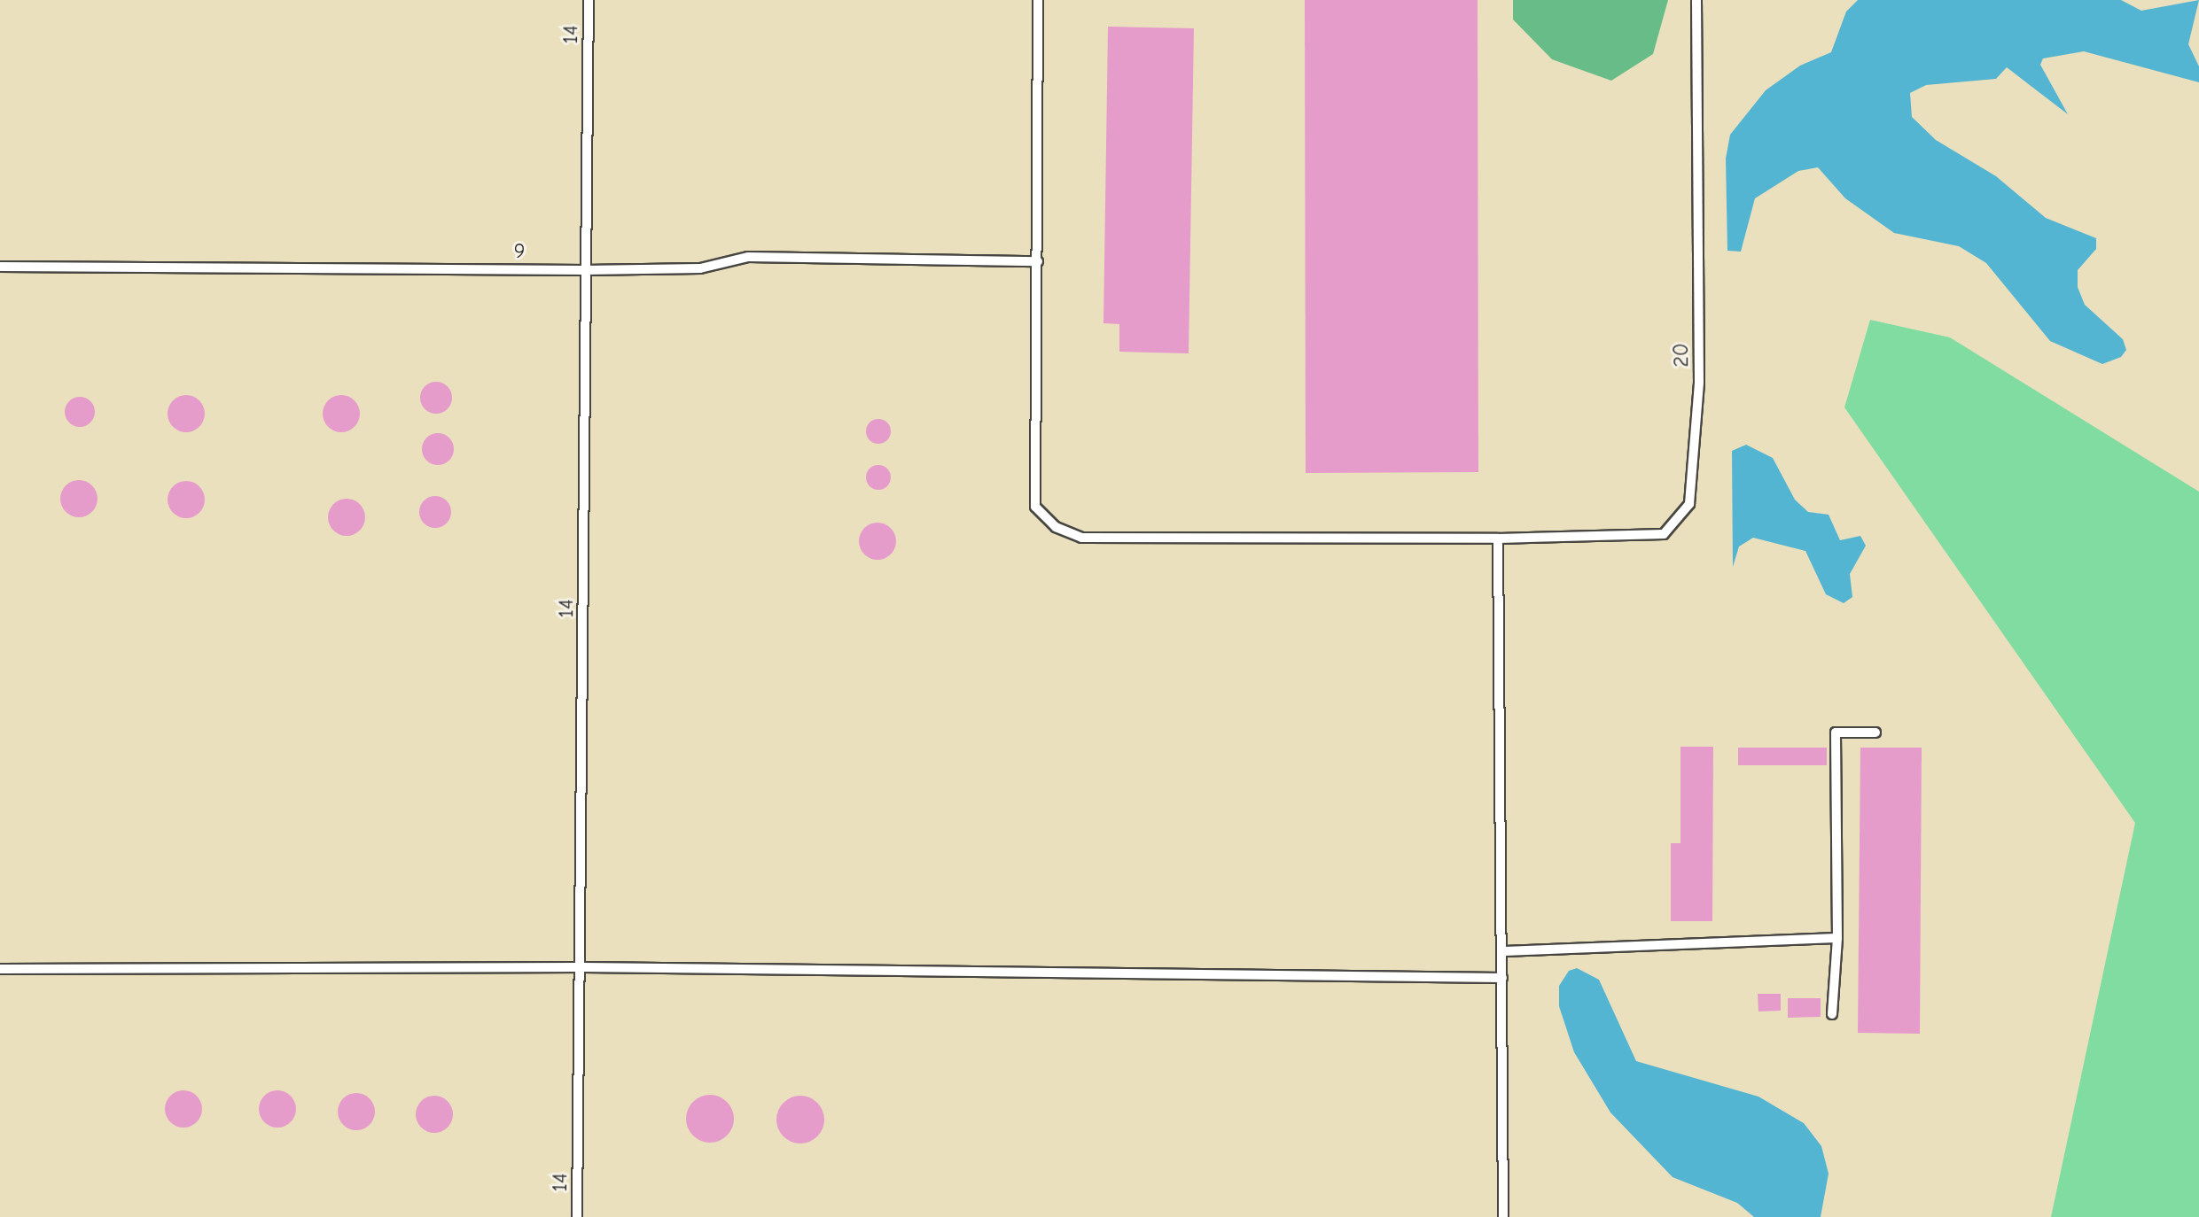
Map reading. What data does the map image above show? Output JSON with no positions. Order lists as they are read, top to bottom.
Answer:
{
  "streets": {
    "lane": ["14", "9", "20"]
  },
  "crossings": [
    ["14", "9"],
    ["9", "20"]
  ]
}
